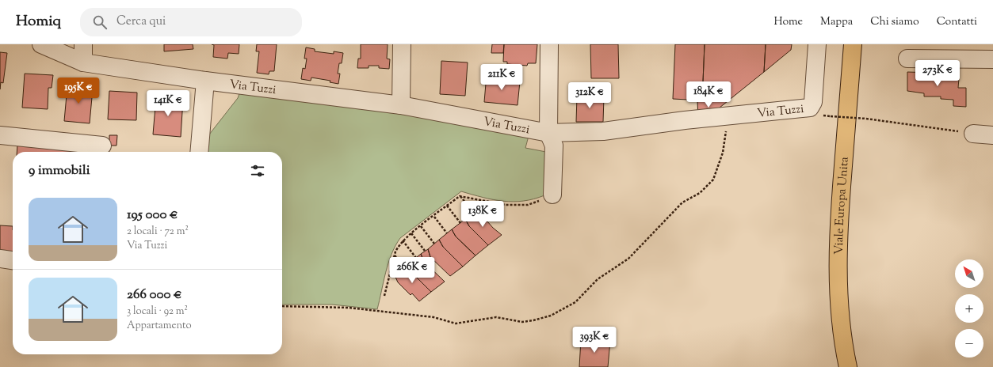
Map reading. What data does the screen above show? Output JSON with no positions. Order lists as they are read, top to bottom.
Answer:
{
  "streets": {
    "highway": ["Viale Europa Unita"],
    "street": ["Via Tuzzi"]
  },
  "north": "top left",
  "page": {
    "header": "Homiq",
    "search": "Cerca qui",
    "nav": [
      "Home",
      "Mappa",
      "Chi siamo",
      "Contatti"
    ],
    "price": [
      "273K €",
      "211K €",
      "195K €",
      "184K €",
      "312K €",
      "141K €",
      "138K €",
      "266K €",
      "393K €"
    ],
    "heading": "9 immobili",
    "list": [
      {
        "name": "195 000 €",
        "note": "2 locali · 72 m² · Via Tuzzi"
      },
      {
        "name": "266 000 €",
        "note": "3 locali · 92 m² · Appartamento"
      }
    ],
    "map_buttons": ["+", "−"]
  }
}
